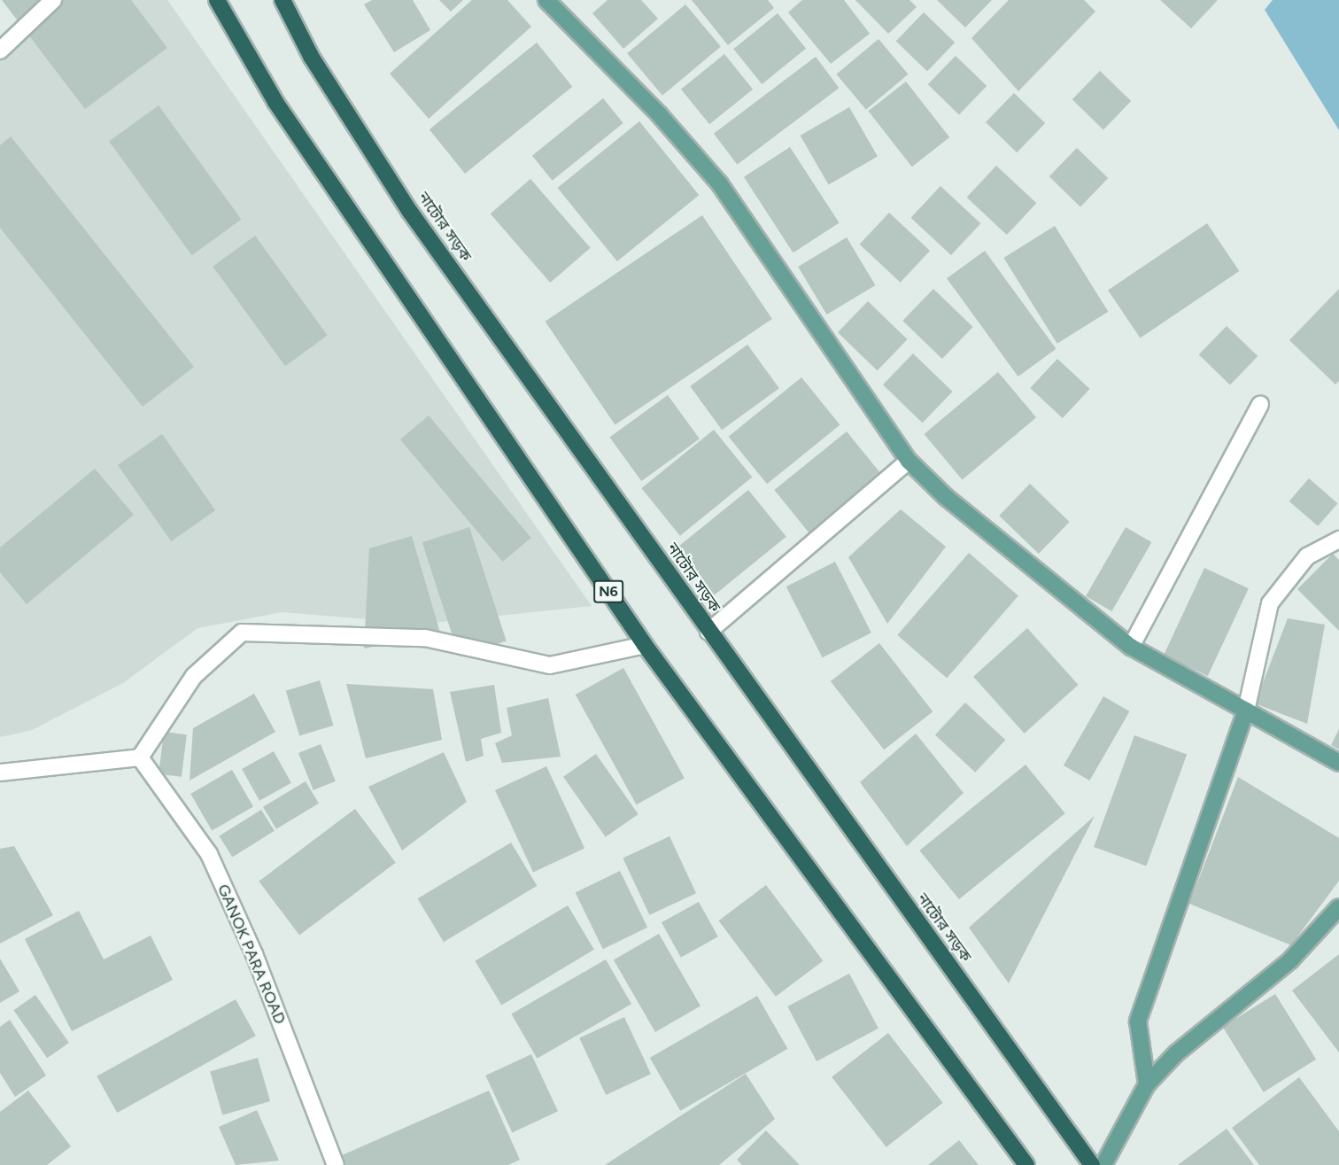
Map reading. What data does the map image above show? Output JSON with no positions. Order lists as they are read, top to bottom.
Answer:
{
  "streets": {
    "highway": ["নাটোর সড়ক", "N6"],
    "street": ["GANOK PARA ROAD"]
  }
}
